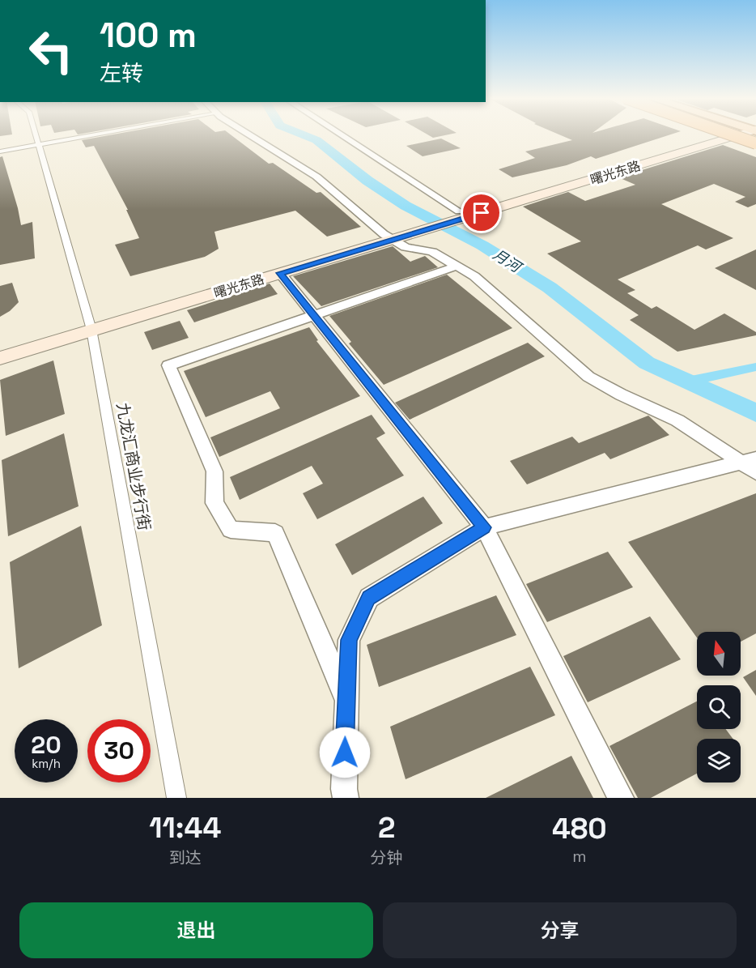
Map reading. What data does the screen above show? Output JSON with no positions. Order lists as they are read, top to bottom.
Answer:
{
  "streets": {
    "main road": ["曙光东路"],
    "street": ["九龙汇商业步行街"]
  },
  "crossings": [
    ["曙光东路", "九龙汇商业步行街"]
  ],
  "water": ["月河"],
  "north": "top",
  "page": {
    "turn": ["100 m", "左转"],
    "speed": "20 km/h",
    "limit": "30",
    "eta": [
      "11:44",
      "到达",
      "2",
      "分钟",
      "480",
      "m"
    ],
    "buttons": ["退出", "分享"]
  }
}
